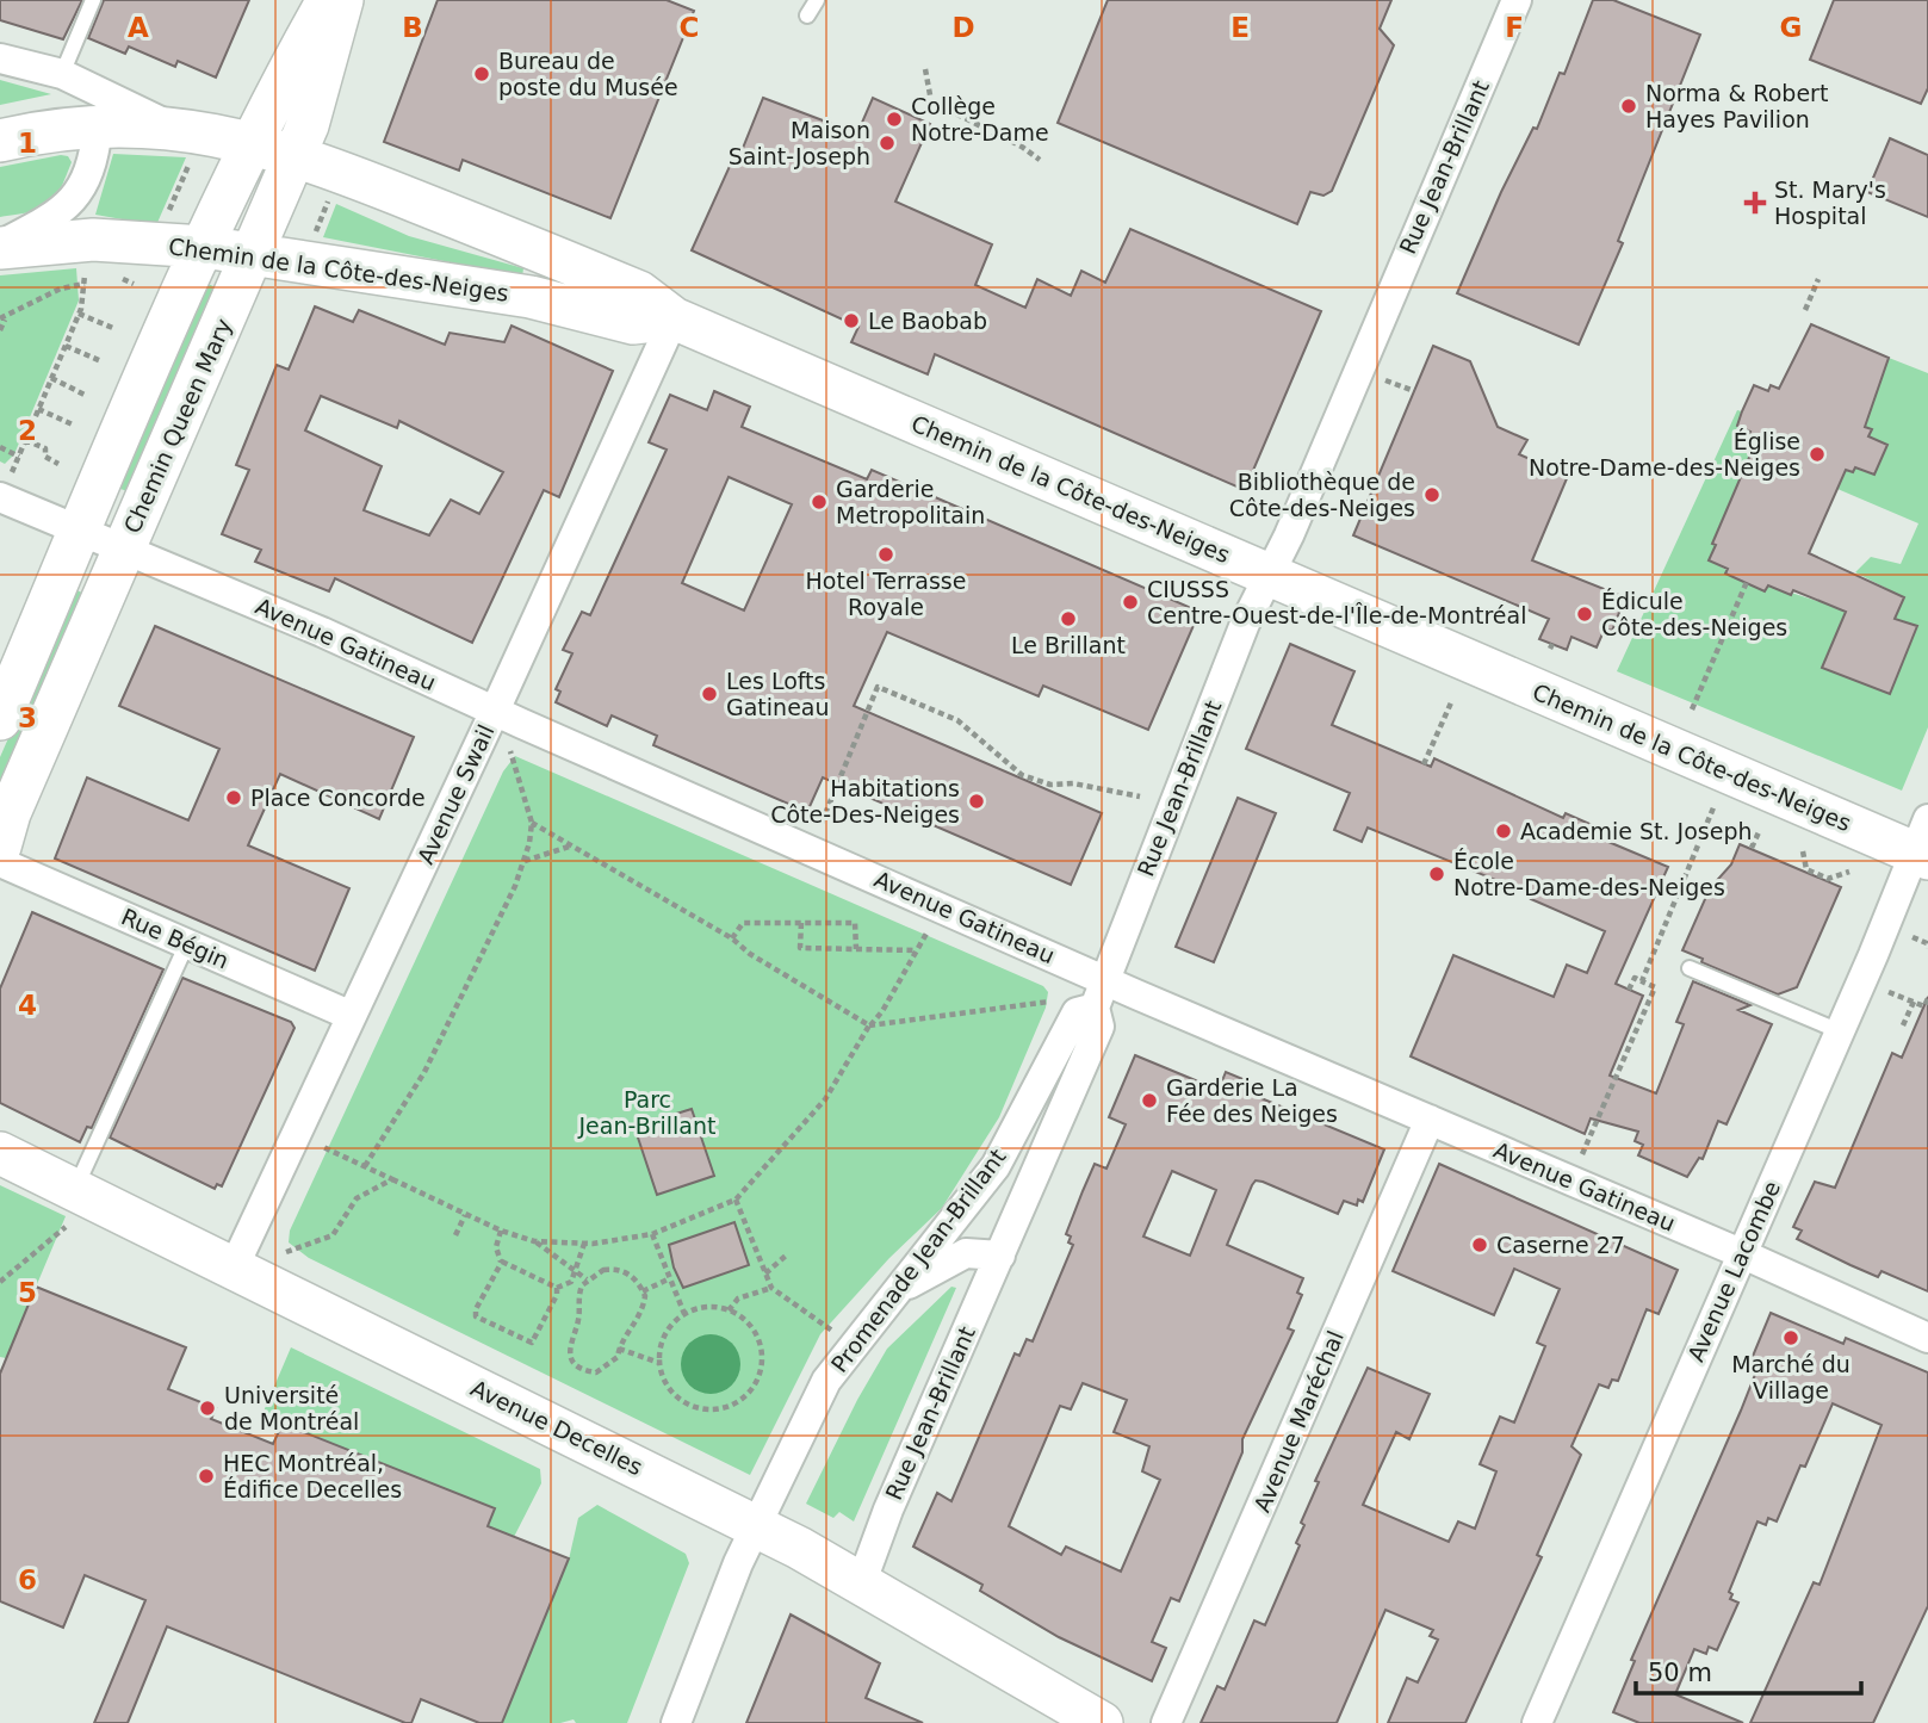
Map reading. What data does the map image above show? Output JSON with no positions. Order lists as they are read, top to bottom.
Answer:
{
  "streets": {
    "street": [
      "Rue Jean-Brillant",
      "Chemin de la Côte-des-Neiges",
      "Chemin Queen Mary",
      "Avenue Gatineau",
      "Avenue Swail",
      "Rue Bégin",
      "Promenade Jean-Brillant",
      "Avenue Lacombe",
      "Avenue Maréchal",
      "Avenue Decelles"
    ]
  },
  "crossings": [
    ["Rue Jean-Brillant", "Chemin de la Côte-des-Neiges"],
    ["Rue Jean-Brillant", "Avenue Gatineau"],
    ["Rue Jean-Brillant", "Promenade Jean-Brillant"],
    ["Rue Jean-Brillant", "Avenue Decelles"],
    ["Chemin de la Côte-des-Neiges", "Chemin Queen Mary"],
    ["Chemin de la Côte-des-Neiges", "Avenue Swail"],
    ["Chemin de la Côte-des-Neiges", "Avenue Lacombe"],
    ["Chemin Queen Mary", "Avenue Gatineau"],
    ["Avenue Gatineau", "Avenue Swail"],
    ["Avenue Gatineau", "Avenue Lacombe"],
    ["Avenue Gatineau", "Avenue Maréchal"],
    ["Avenue Swail", "Rue Bégin"],
    ["Avenue Swail", "Avenue Decelles"],
    ["Promenade Jean-Brillant", "Avenue Decelles"]
  ],
  "parks": ["Parc Jean-Brillant"],
  "places": {
    "other": [
      "Bureau de poste du Musée",
      "Norma & Robert Hayes Pavilion",
      "Collège Notre-Dame",
      "Maison Saint-Joseph",
      "Le Baobab",
      "Église Notre-Dame-des-Neiges",
      "Bibliothèque de Côte-des-Neiges",
      "Garderie Metropolitain",
      "Hotel Terrasse Royale",
      "CIUSSS Centre-Ouest-de-l'Île-de-Montréal",
      "Édicule Côte-des-Neiges",
      "Le Brillant",
      "Les Lofts Gatineau",
      "Place Concorde",
      "Habitations Côte-Des-Neiges",
      "Academie St. Joseph",
      "École Notre-Dame-des-Neiges",
      "Garderie La Fée des Neiges",
      "Caserne 27",
      "Marché du Village",
      "Université de Montréal",
      "HEC Montréal, Édifice Decelles"
    ],
    "health": ["St. Mary's Hospital"]
  },
  "scale_bar": "50 m",
  "grid": {
    "columns": [
      "A",
      "B",
      "C",
      "D",
      "E",
      "F",
      "G"
    ],
    "rows": [
      "1",
      "2",
      "3",
      "4",
      "5",
      "6"
    ]
  }
}
